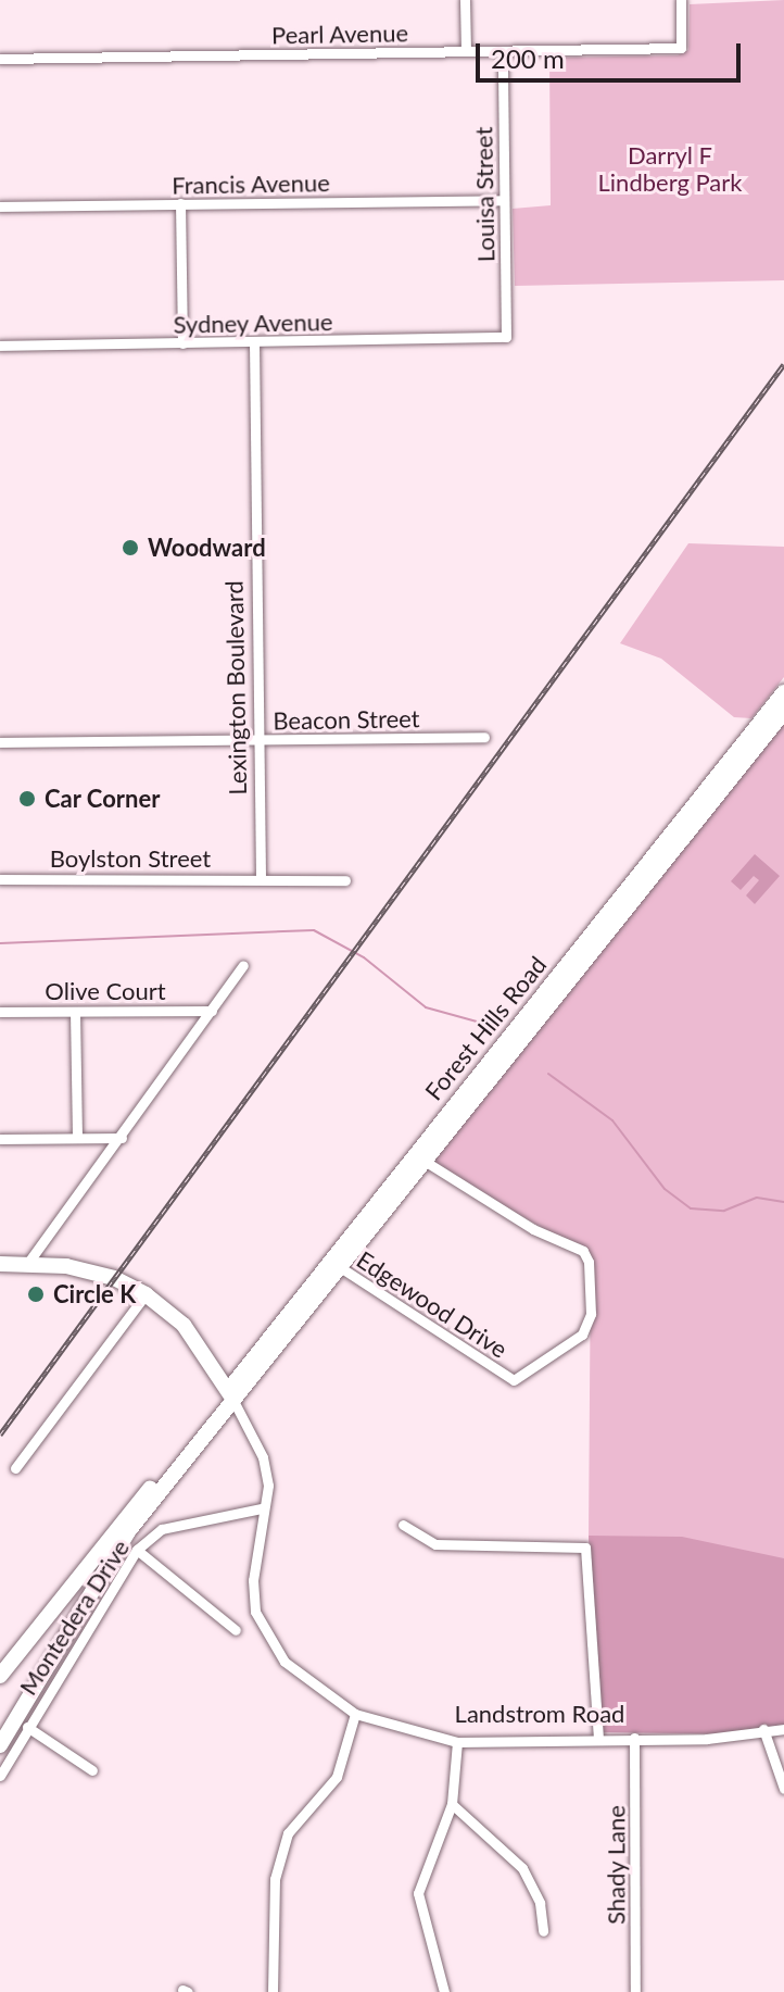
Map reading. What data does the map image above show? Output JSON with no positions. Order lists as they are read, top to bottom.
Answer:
{
  "streets": {
    "street": [
      "Pearl Avenue",
      "Francis Avenue",
      "Louisa Street",
      "Sydney Avenue",
      "Lexington Boulevard",
      "Beacon Street",
      "Boylston Street",
      "Olive Court",
      "Forest Hills Road",
      "Edgewood Drive",
      "Montedera Drive",
      "Landstrom Road",
      "Shady Lane"
    ]
  },
  "crossings": [
    ["Pearl Avenue", "Louisa Street"],
    ["Francis Avenue", "Louisa Street"],
    ["Louisa Street", "Sydney Avenue"],
    ["Sydney Avenue", "Lexington Boulevard"],
    ["Lexington Boulevard", "Beacon Street"],
    ["Lexington Boulevard", "Boylston Street"],
    ["Forest Hills Road", "Edgewood Drive"],
    ["Forest Hills Road", "Landstrom Road"],
    ["Montedera Drive", "Landstrom Road"],
    ["Landstrom Road", "Shady Lane"]
  ],
  "parks": ["Darryl F Lindberg Park"],
  "places": ["Woodward", "Car Corner", "Circle K"],
  "scale_bar": "200 m"
}
